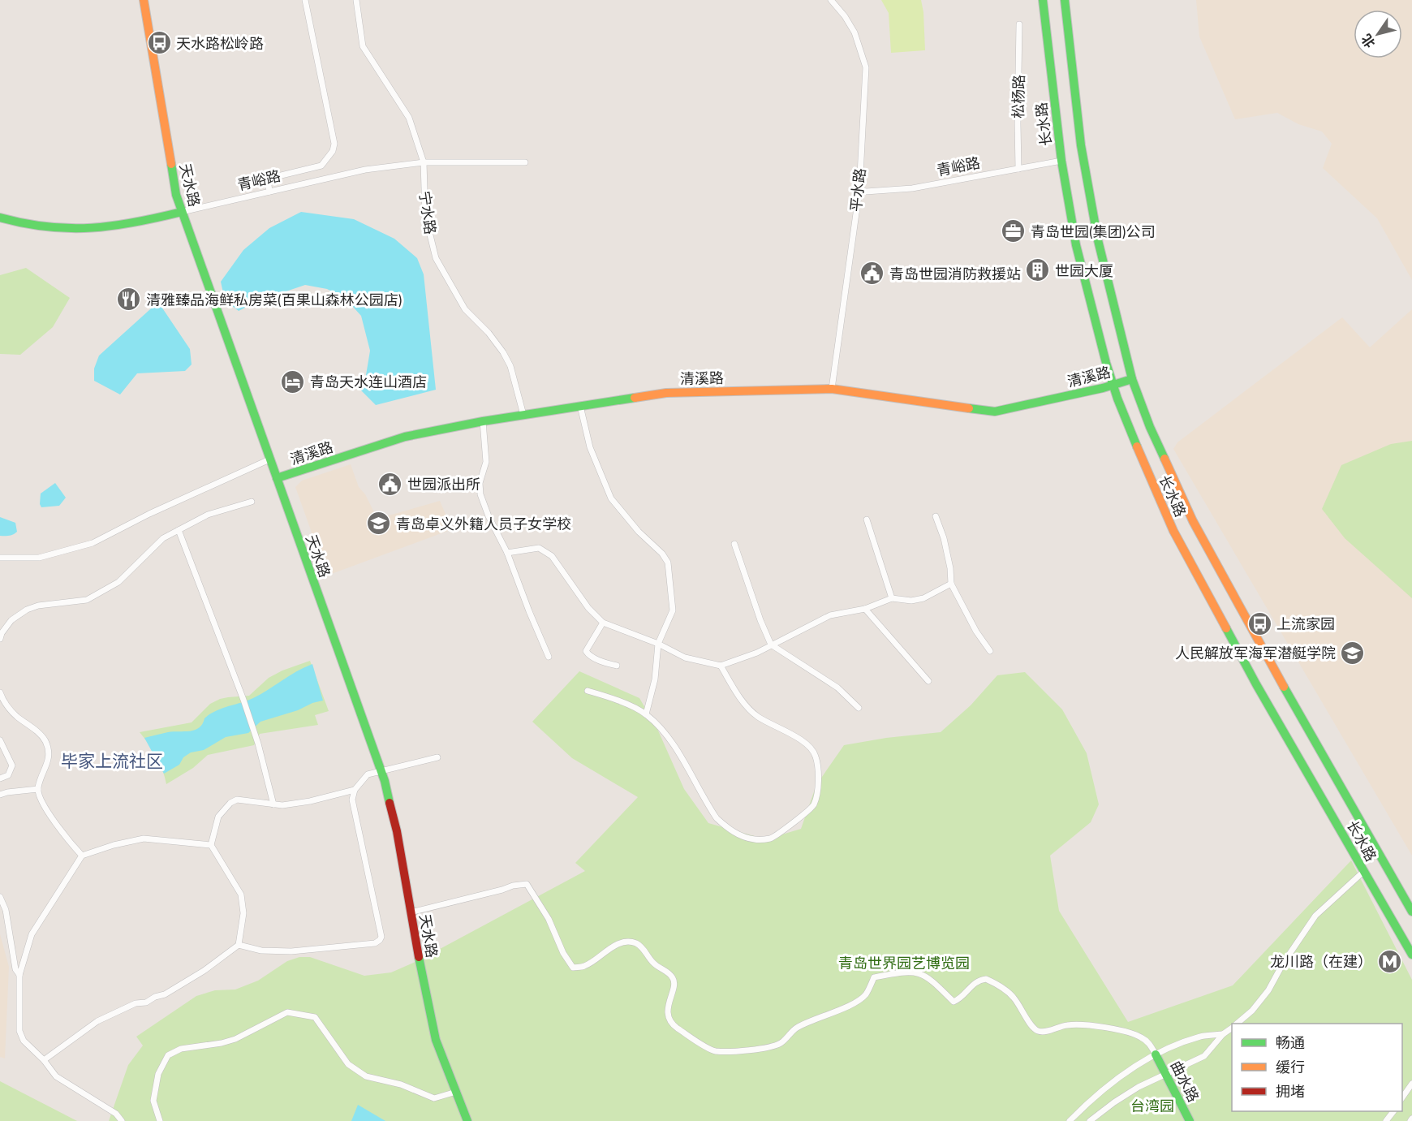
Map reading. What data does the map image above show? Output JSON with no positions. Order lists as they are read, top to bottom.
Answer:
{
  "streets": {
    "street": [
      "松杨路",
      "长水路",
      "青峪路",
      "天水路",
      "平水路",
      "宁水路",
      "清溪路",
      "曲水路"
    ]
  },
  "crossings": [
    ["松杨路", "青峪路"],
    ["长水路", "青峪路"],
    ["长水路", "清溪路"],
    ["青峪路", "天水路"],
    ["青峪路", "平水路"],
    ["青峪路", "宁水路"],
    ["天水路", "清溪路"],
    ["平水路", "清溪路"],
    ["宁水路", "清溪路"]
  ],
  "districts": ["毕家上流社区"],
  "parks": ["青岛世界园艺博览园", "台湾园"],
  "places": {
    "bus stop": ["天水路松岭路", "上流家园"],
    "office": ["青岛世园(集团)公司"],
    "building": ["世园大厦"],
    "public building": ["青岛世园消防救援站", "世园派出所"],
    "restaurant": ["清雅臻品海鲜私房菜(百果山森林公园店)"],
    "hotel": ["青岛天水连山酒店"],
    "school or university": ["青岛卓义外籍人员子女学校", "人民解放军海军潜艇学院"],
    "metro station": ["龙川路（在建）"]
  },
  "legend": ["畅通", "缓行", "拥堵"],
  "north": "bottom left"
}
